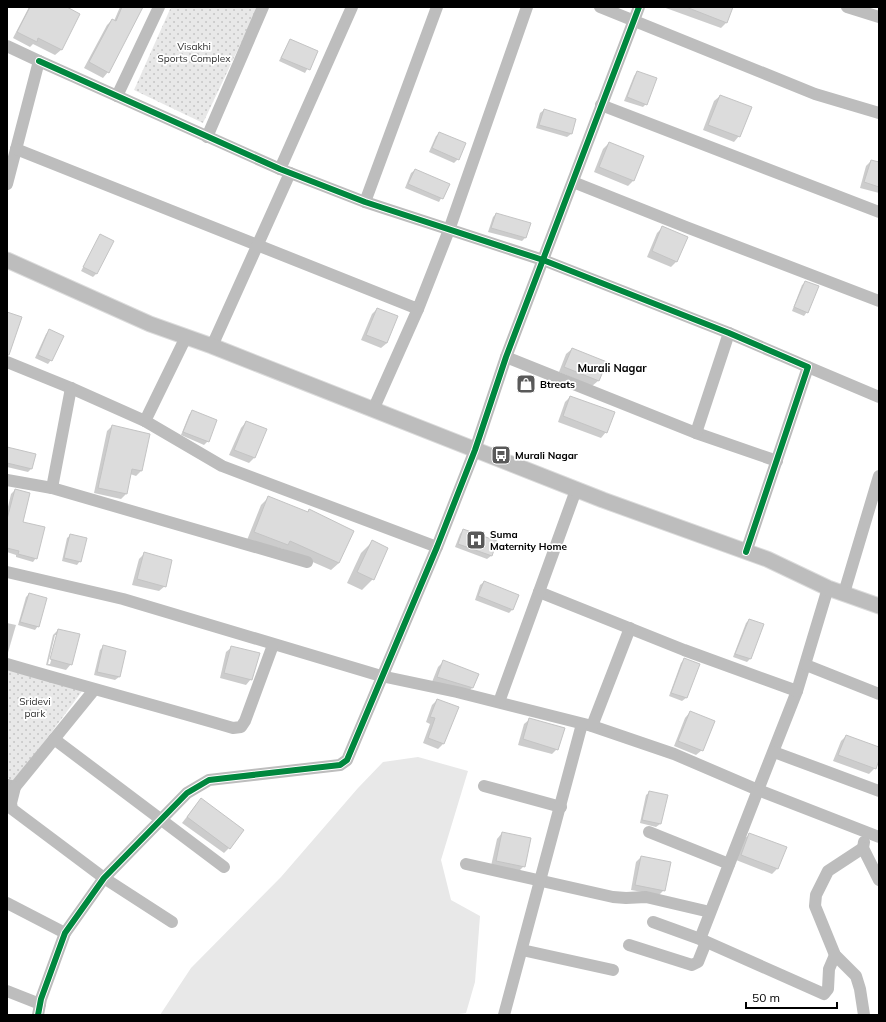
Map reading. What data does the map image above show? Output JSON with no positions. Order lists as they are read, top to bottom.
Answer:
{
  "districts": ["Murali Nagar"],
  "parks": ["Visakhi Sports Complex", "Sridevi park"],
  "places": {
    "shop": ["Btreats"],
    "bus stop": ["Murali Nagar"],
    "hospital": ["Suma Maternity Home"]
  },
  "scale_bar": "50 m"
}
